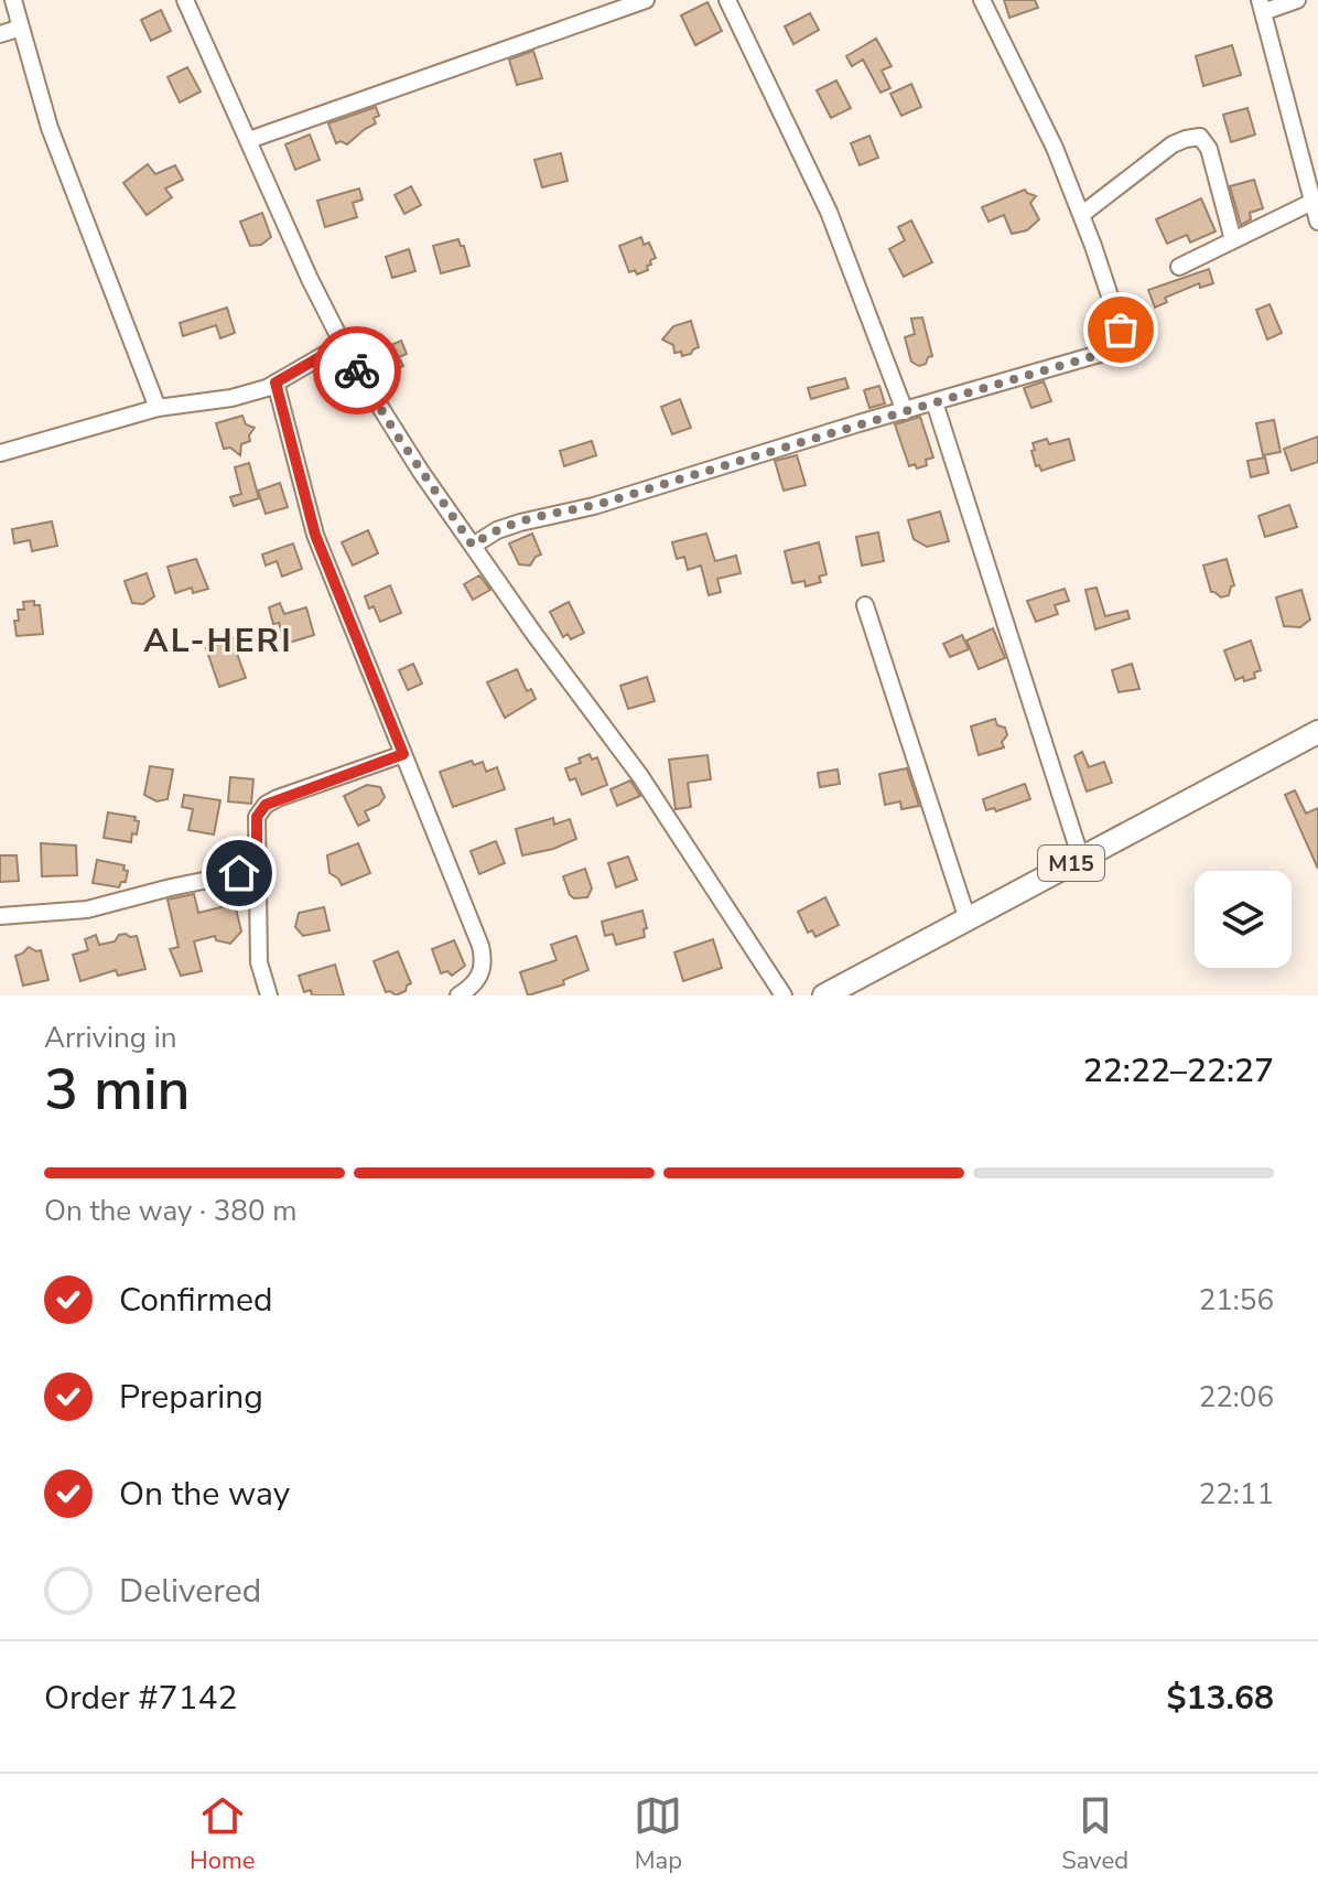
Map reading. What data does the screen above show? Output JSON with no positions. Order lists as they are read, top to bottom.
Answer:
{
  "streets": {
    "highway": ["M15"]
  },
  "districts": ["AL-HERI"],
  "page": {
    "heading": ["3 min", "Arriving in", "22:22–22:27"],
    "panel": ["Order #7142", "$13.68"],
    "bar": "On the way · 380 m",
    "list": [
      ["Confirmed", "21:56"],
      ["Preparing", "22:06"],
      ["On the way", "22:11"],
      "Delivered"
    ],
    "tabs": ["Home", "Map", "Saved"]
  }
}
